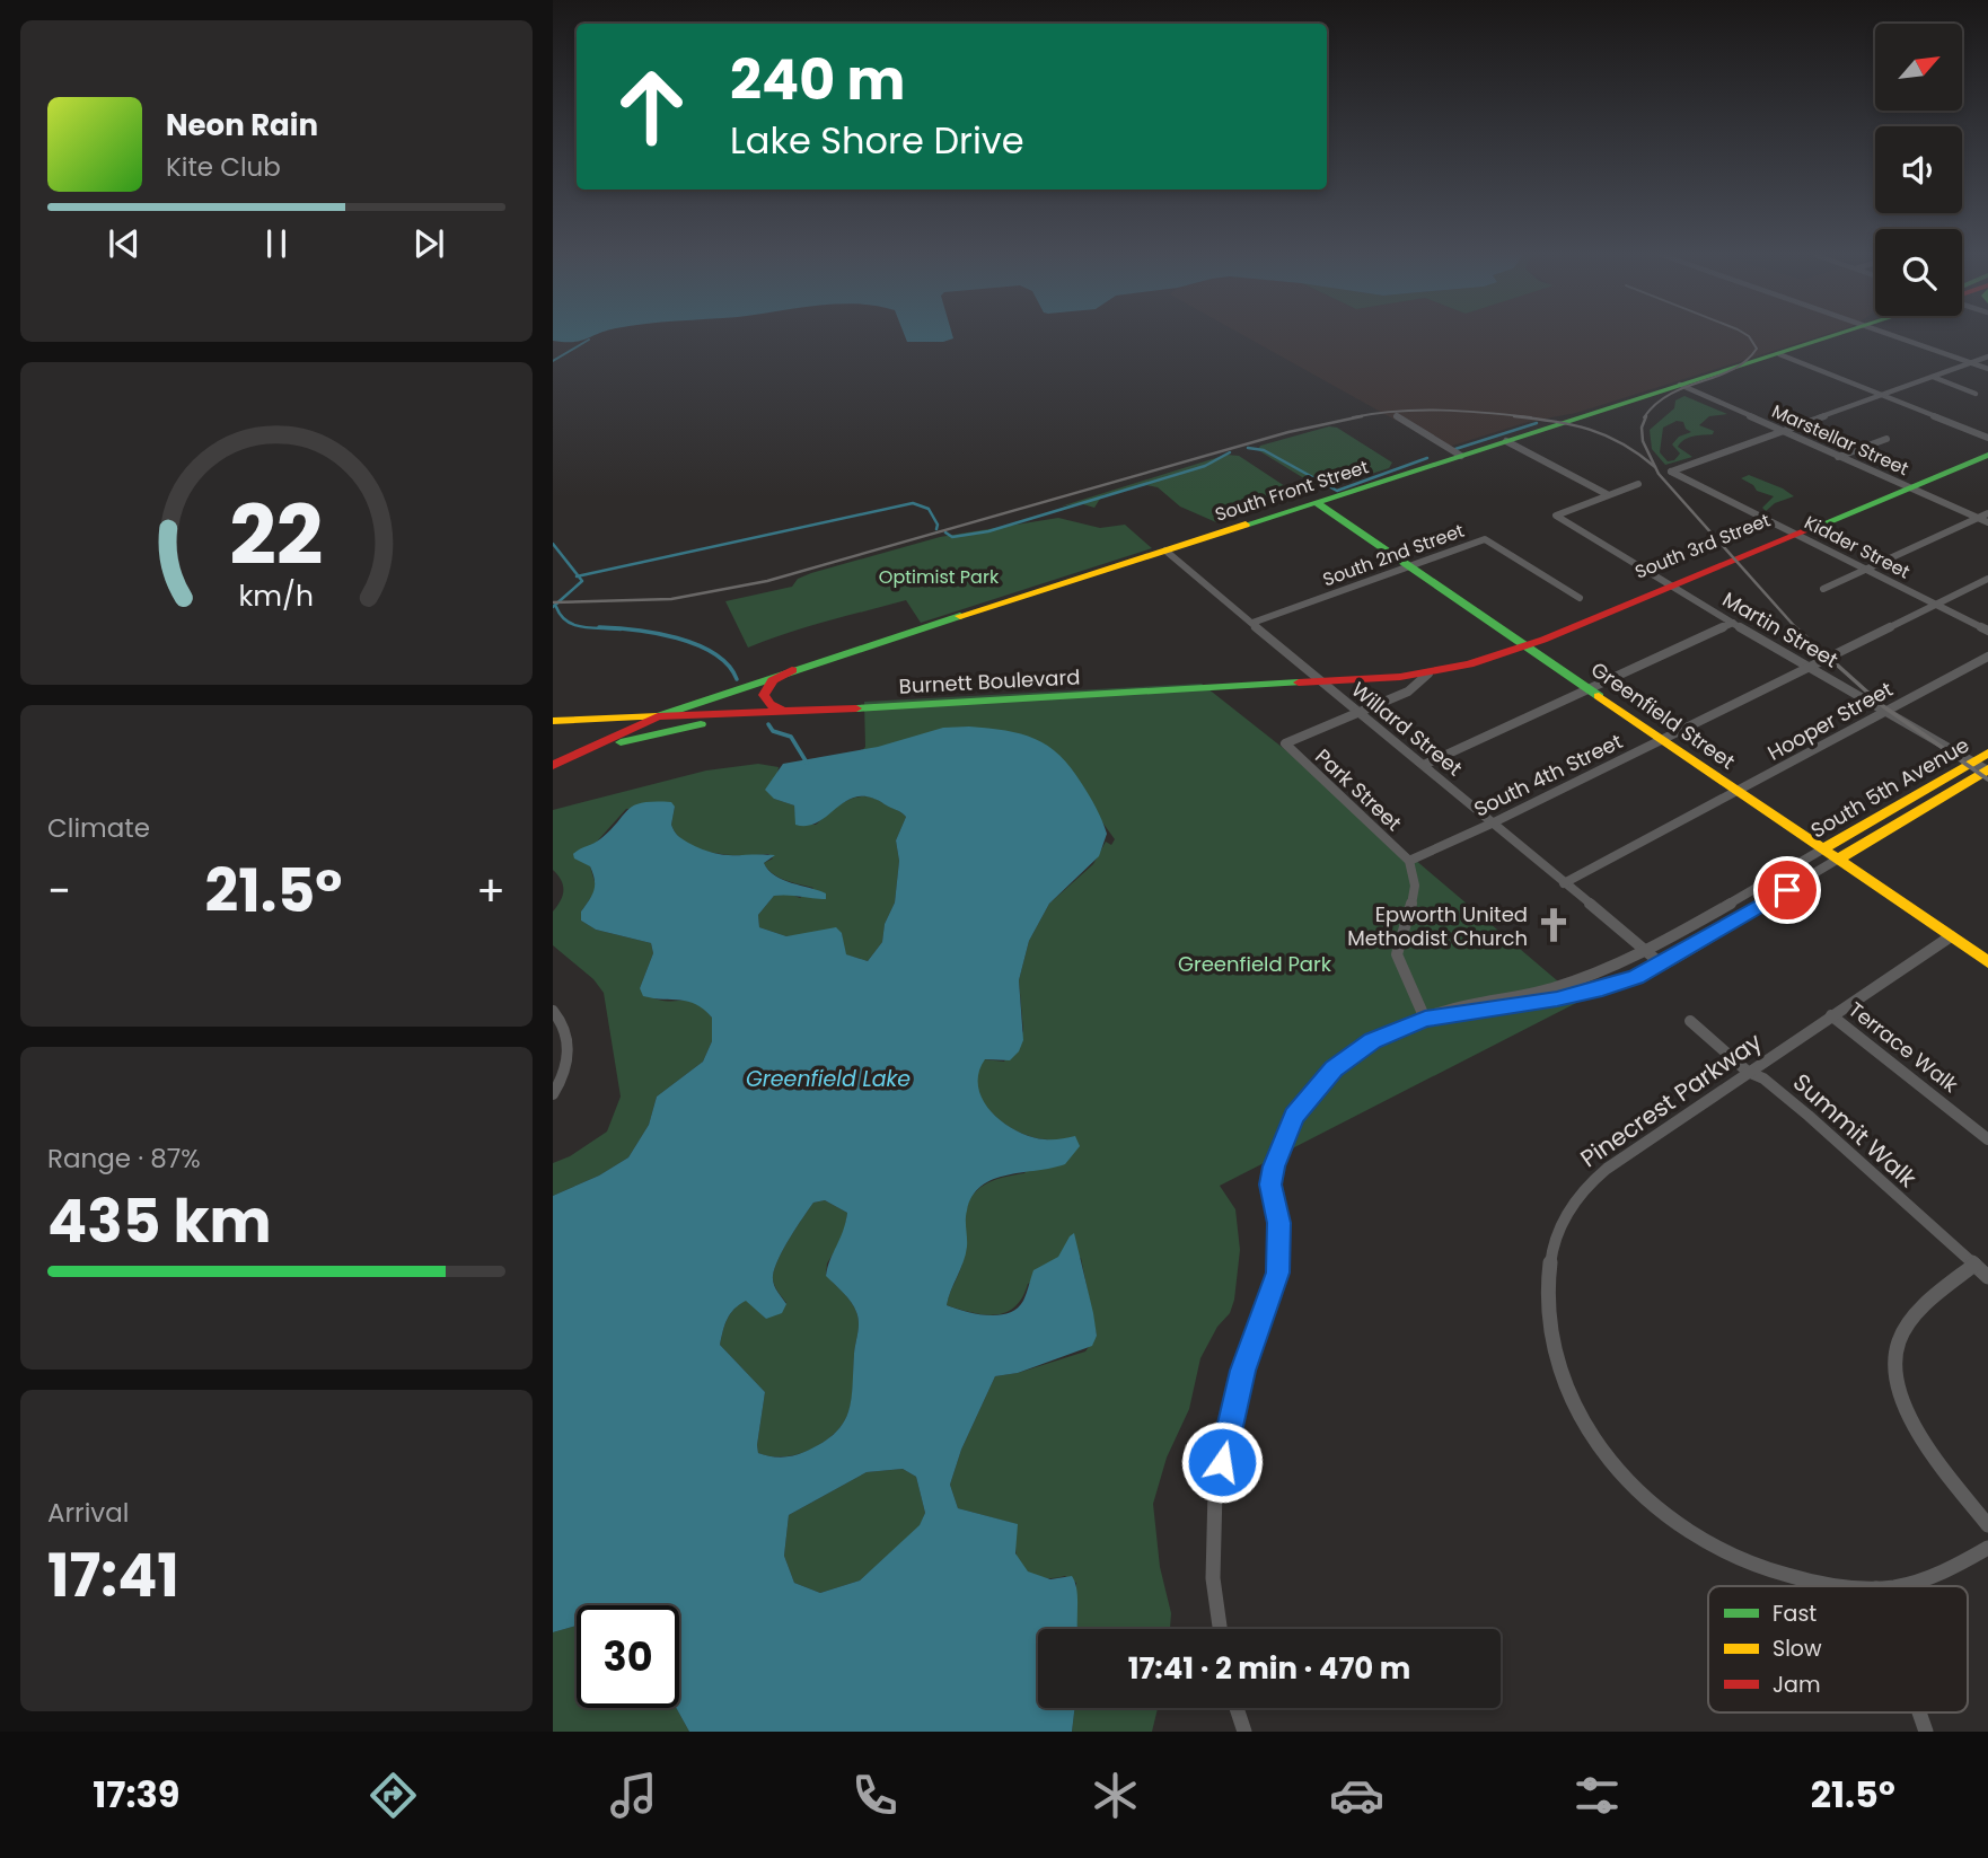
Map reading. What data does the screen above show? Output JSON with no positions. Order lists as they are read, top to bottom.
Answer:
{
  "streets": {
    "main road": [
      "South Front Street",
      "South 3rd Street",
      "Burnett Boulevard",
      "Greenfield Street",
      "South 5th Avenue"
    ],
    "street": [
      "Marstellar Street",
      "Kidder Street",
      "South 2nd Street",
      "Martin Street",
      "Hooper Street",
      "Willard Street",
      "South 4th Street",
      "Park Street",
      "Terrace Walk",
      "Pinecrest Parkway",
      "Summit Walk"
    ]
  },
  "crossings": [
    ["Marstellar Street", "South Front Street"],
    ["Marstellar Street", "South 3rd Street"],
    ["Marstellar Street", "Kidder Street"],
    ["South Front Street", "Burnett Boulevard"],
    ["South Front Street", "Greenfield Street"],
    ["South Front Street", "Willard Street"],
    ["South 3rd Street", "Kidder Street"],
    ["South 3rd Street", "Martin Street"],
    ["South 3rd Street", "Burnett Boulevard"],
    ["South 3rd Street", "Greenfield Street"],
    ["South 3rd Street", "Willard Street"],
    ["South 3rd Street", "Park Street"],
    ["Kidder Street", "South 4th Street"],
    ["South 2nd Street", "Greenfield Street"],
    ["South 2nd Street", "Willard Street"],
    ["Martin Street", "Hooper Street"],
    ["Martin Street", "South 4th Street"],
    ["Martin Street", "South 5th Avenue"],
    ["Burnett Boulevard", "Willard Street"],
    ["Greenfield Street", "Hooper Street"],
    ["Greenfield Street", "South 4th Street"],
    ["Greenfield Street", "South 5th Avenue"],
    ["Greenfield Street", "Pinecrest Parkway"],
    ["Hooper Street", "Willard Street"],
    ["Willard Street", "South 4th Street"],
    ["Willard Street", "South 5th Avenue"],
    ["South 4th Street", "Park Street"],
    ["Terrace Walk", "Pinecrest Parkway"],
    ["Pinecrest Parkway", "Summit Walk"]
  ],
  "water": ["Greenfield Lake"],
  "parks": ["Optimist Park", "Greenfield Park"],
  "places": {
    "church": ["Epworth United Methodist Church"]
  },
  "legend": ["Fast", "Slow", "Jam"],
  "north": "top right",
  "page": {
    "turn": ["240 m", "Lake Shore Drive"],
    "song": ["Neon Rain", "Kite Club"],
    "tile": [
      "Climate",
      ["Range · 87%", "435 km"],
      ["Arrival", "17:41"]
    ],
    "heat": ["−", "21.5°", "+"],
    "limit": "30",
    "trip": "17:41 · 2 min · 470 m",
    "tabs": ["17:39", "21.5°"],
    "gauge": ["22", "km/h"]
  }
}
